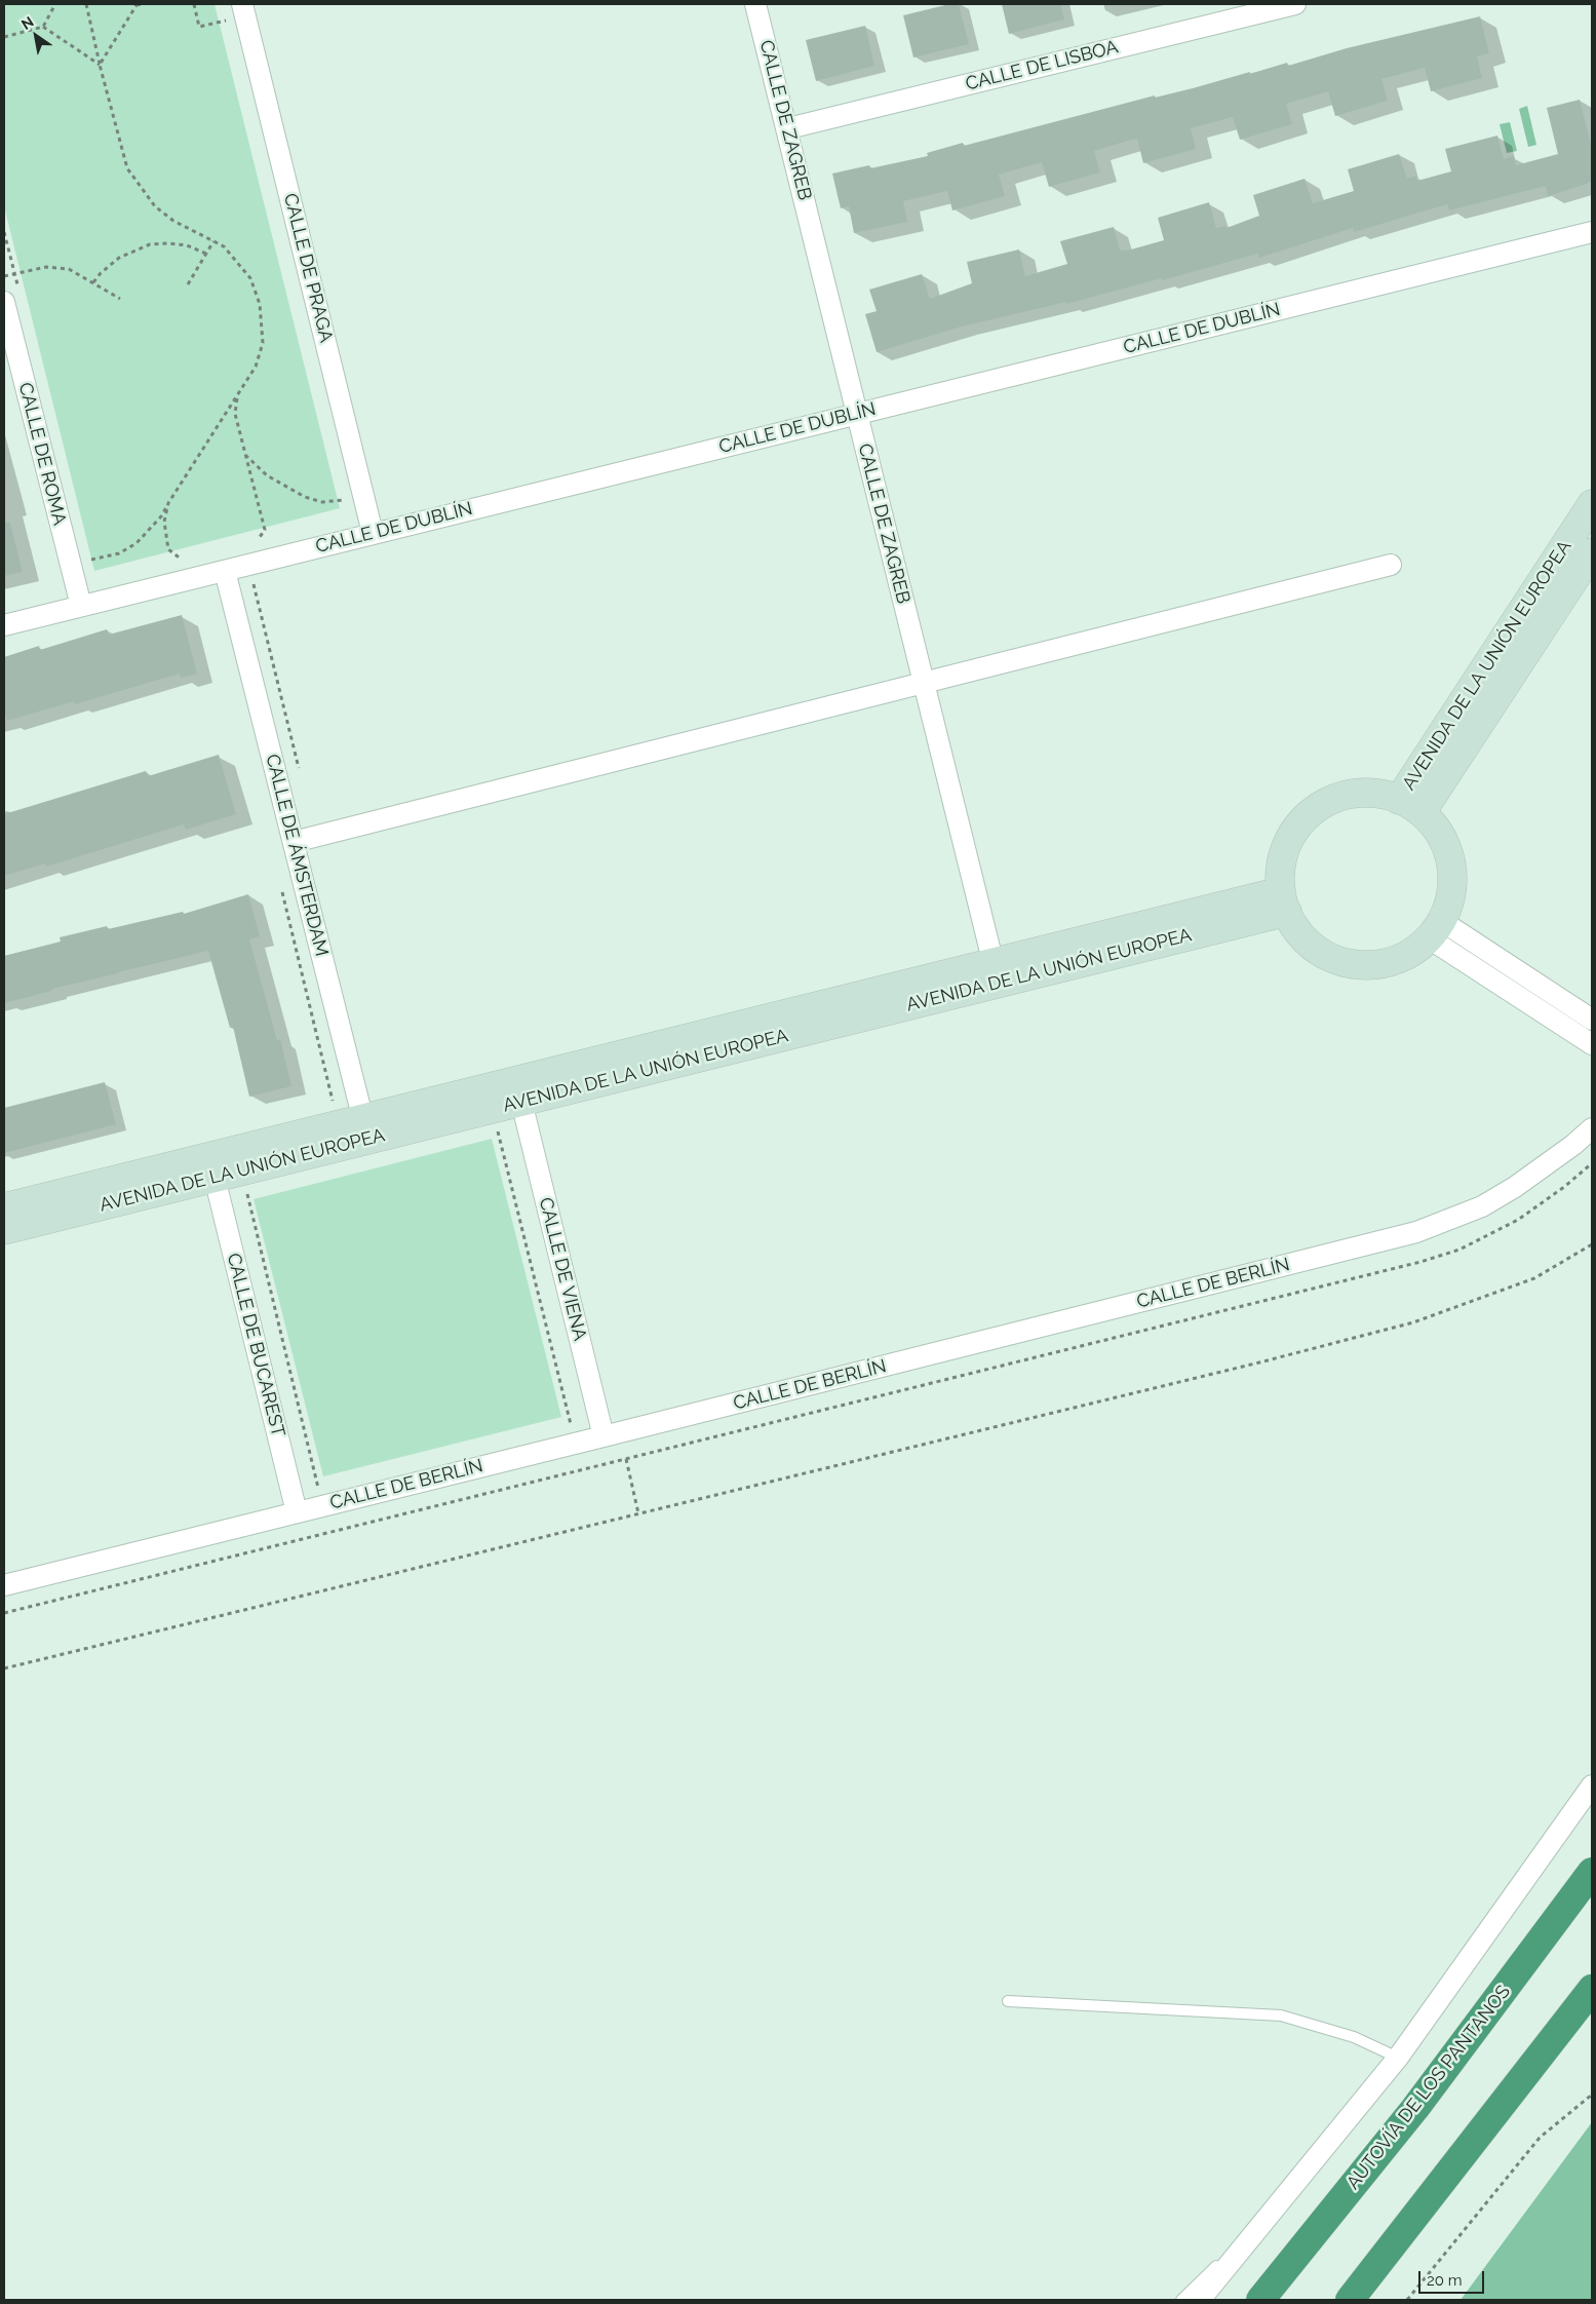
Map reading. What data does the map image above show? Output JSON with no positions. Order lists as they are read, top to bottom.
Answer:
{
  "streets": {
    "highway": ["AUTOVÍA DE LOS PANTANOS"],
    "street": [
      "CALLE DE LISBOA",
      "CALLE DE ZAGREB",
      "CALLE DE PRAGA",
      "CALLE DE DUBLÍN",
      "CALLE DE ROMA",
      "AVENIDA DE LA UNIÓN EUROPEA",
      "CALLE DE ÁMSTERDAM",
      "CALLE DE VIENA",
      "CALLE DE BERLÍN",
      "CALLE DE BUCAREST"
    ]
  },
  "crossings": [
    ["CALLE DE LISBOA", "CALLE DE ZAGREB"],
    ["CALLE DE ZAGREB", "CALLE DE DUBLÍN"],
    ["CALLE DE ZAGREB", "AVENIDA DE LA UNIÓN EUROPEA"],
    ["CALLE DE PRAGA", "CALLE DE DUBLÍN"],
    ["CALLE DE DUBLÍN", "CALLE DE ROMA"],
    ["CALLE DE DUBLÍN", "CALLE DE ÁMSTERDAM"],
    ["AVENIDA DE LA UNIÓN EUROPEA", "CALLE DE ÁMSTERDAM"],
    ["AVENIDA DE LA UNIÓN EUROPEA", "CALLE DE VIENA"],
    ["AVENIDA DE LA UNIÓN EUROPEA", "CALLE DE BUCAREST"],
    ["CALLE DE VIENA", "CALLE DE BERLÍN"],
    ["CALLE DE BERLÍN", "CALLE DE BUCAREST"]
  ],
  "scale_bar": "20 m",
  "north": "top left"
}
